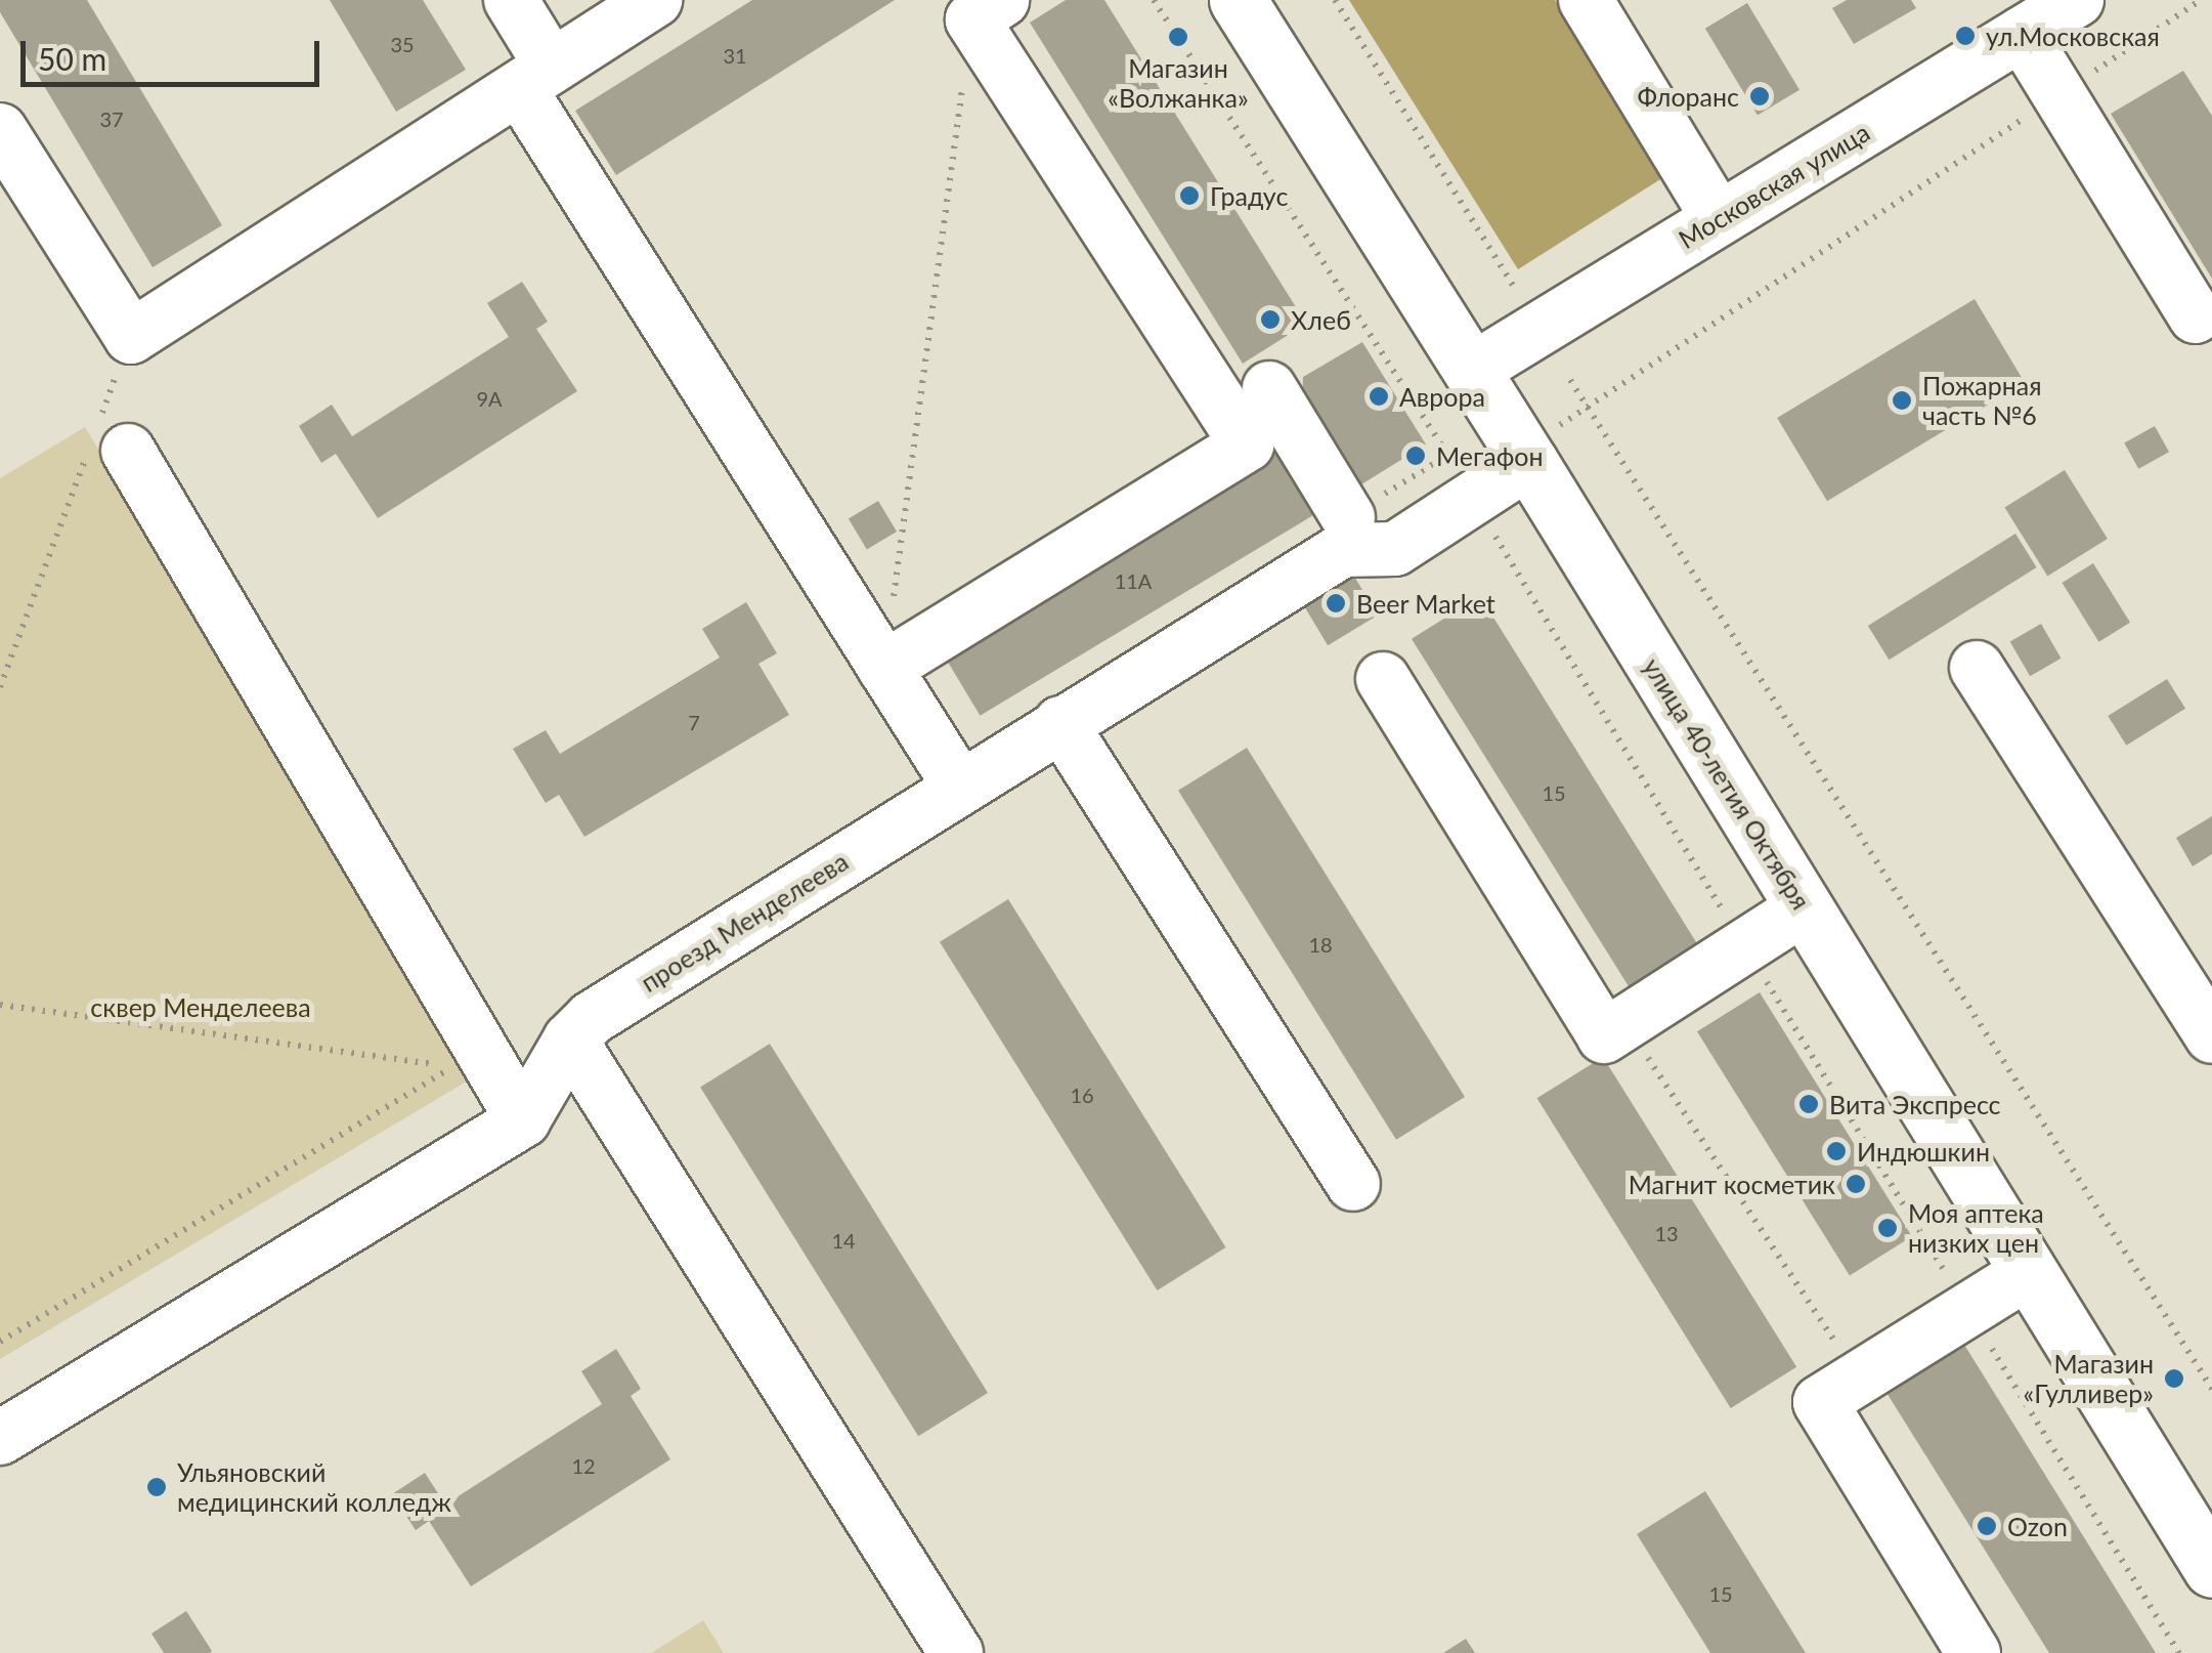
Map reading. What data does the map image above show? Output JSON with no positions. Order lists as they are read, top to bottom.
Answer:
{
  "streets": {
    "main road": ["улица 40-летия Октября"],
    "street": ["Московская улица", "проезд Менделеева"]
  },
  "crossings": [
    ["Московская улица", "улица 40-летия Октября"],
    ["улица 40-летия Октября", "проезд Менделеева"]
  ],
  "parks": ["сквер Менделеева"],
  "places": [
    "ул.Московская",
    "Магазин «Волжанка»",
    "Флоранс",
    "Градус",
    "Хлеб",
    "Аврора",
    "Пожарная часть №6",
    "Мегафон",
    "Beer Market",
    "Вита Экспресс",
    "Индюшкин",
    "Магнит косметик",
    "Моя аптека низких цен",
    "Магазин «Гулливер»",
    "Ульяновский медицинский колледж",
    "Ozon"
  ],
  "house_numbers": [
    "35",
    "31",
    "37",
    "9А",
    "11А",
    "7",
    "15",
    "18",
    "16",
    "13",
    "14",
    "12",
    "15"
  ],
  "scale_bar": "50 m"
}
